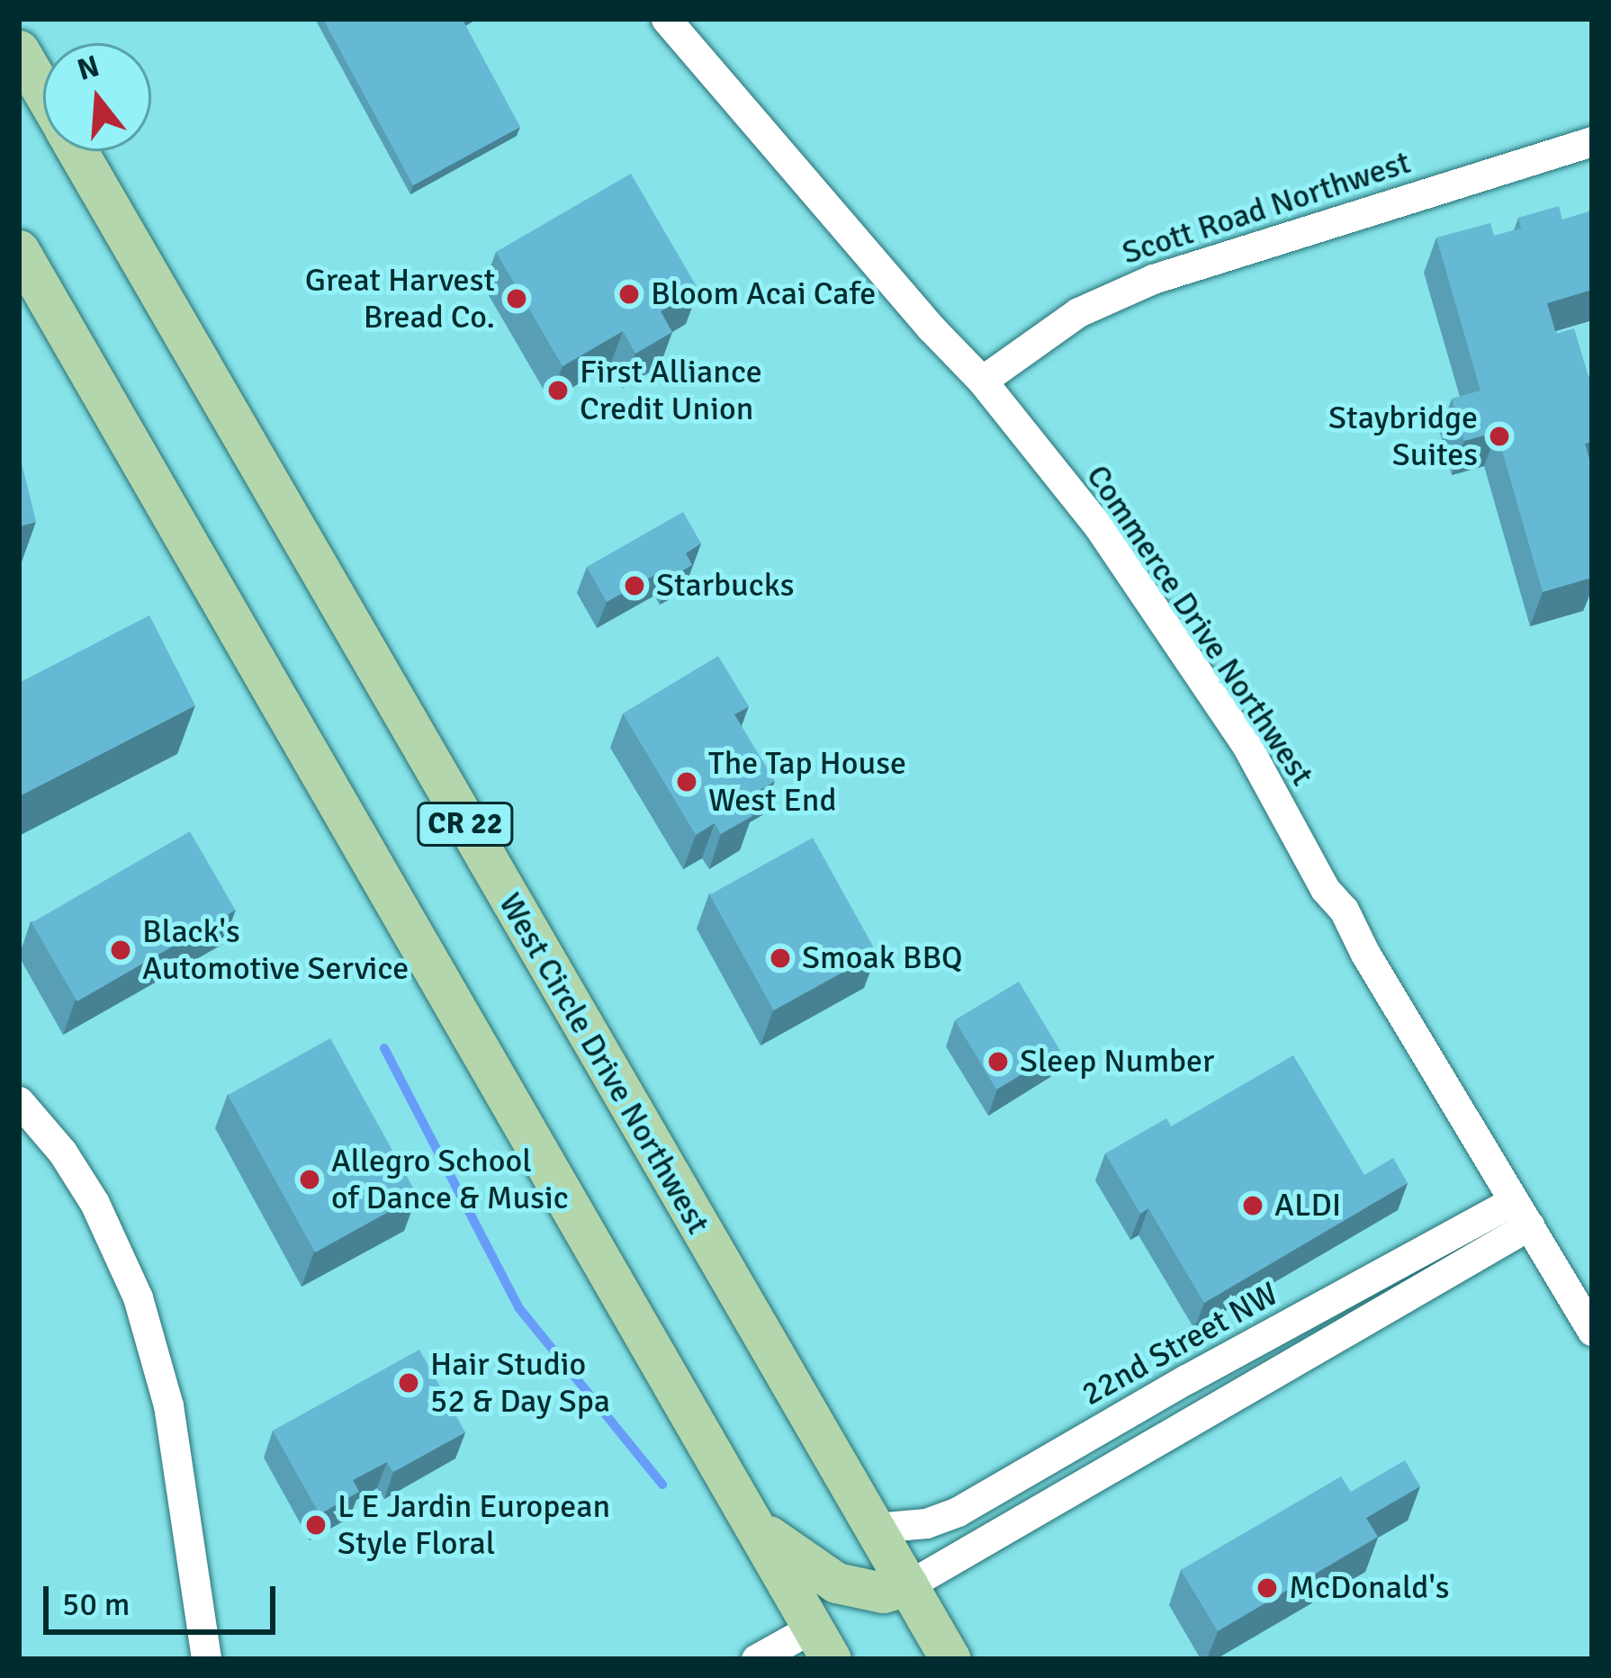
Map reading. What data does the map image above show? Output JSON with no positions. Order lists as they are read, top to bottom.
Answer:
{
  "streets": {
    "main road": ["CR 22", "West Circle Drive Northwest"],
    "street": ["Scott Road Northwest", "Commerce Drive Northwest", "22nd Street NW"]
  },
  "crossings": [
    ["Scott Road Northwest", "Commerce Drive Northwest"],
    ["Commerce Drive Northwest", "22nd Street NW"],
    ["West Circle Drive Northwest", "22nd Street NW"]
  ],
  "places": [
    "Bloom Acai Cafe",
    "Great Harvest Bread Co.",
    "First Alliance Credit Union",
    "Staybridge Suites",
    "Starbucks",
    "The Tap House West End",
    "Black's Automotive Service",
    "Smoak BBQ",
    "Sleep Number",
    "Allegro School of Dance & Music",
    "ALDI",
    "Hair Studio 52 & Day Spa",
    "L E Jardin European Style Floral",
    "McDonald's"
  ],
  "scale_bar": "50 m",
  "north": "top"
}
